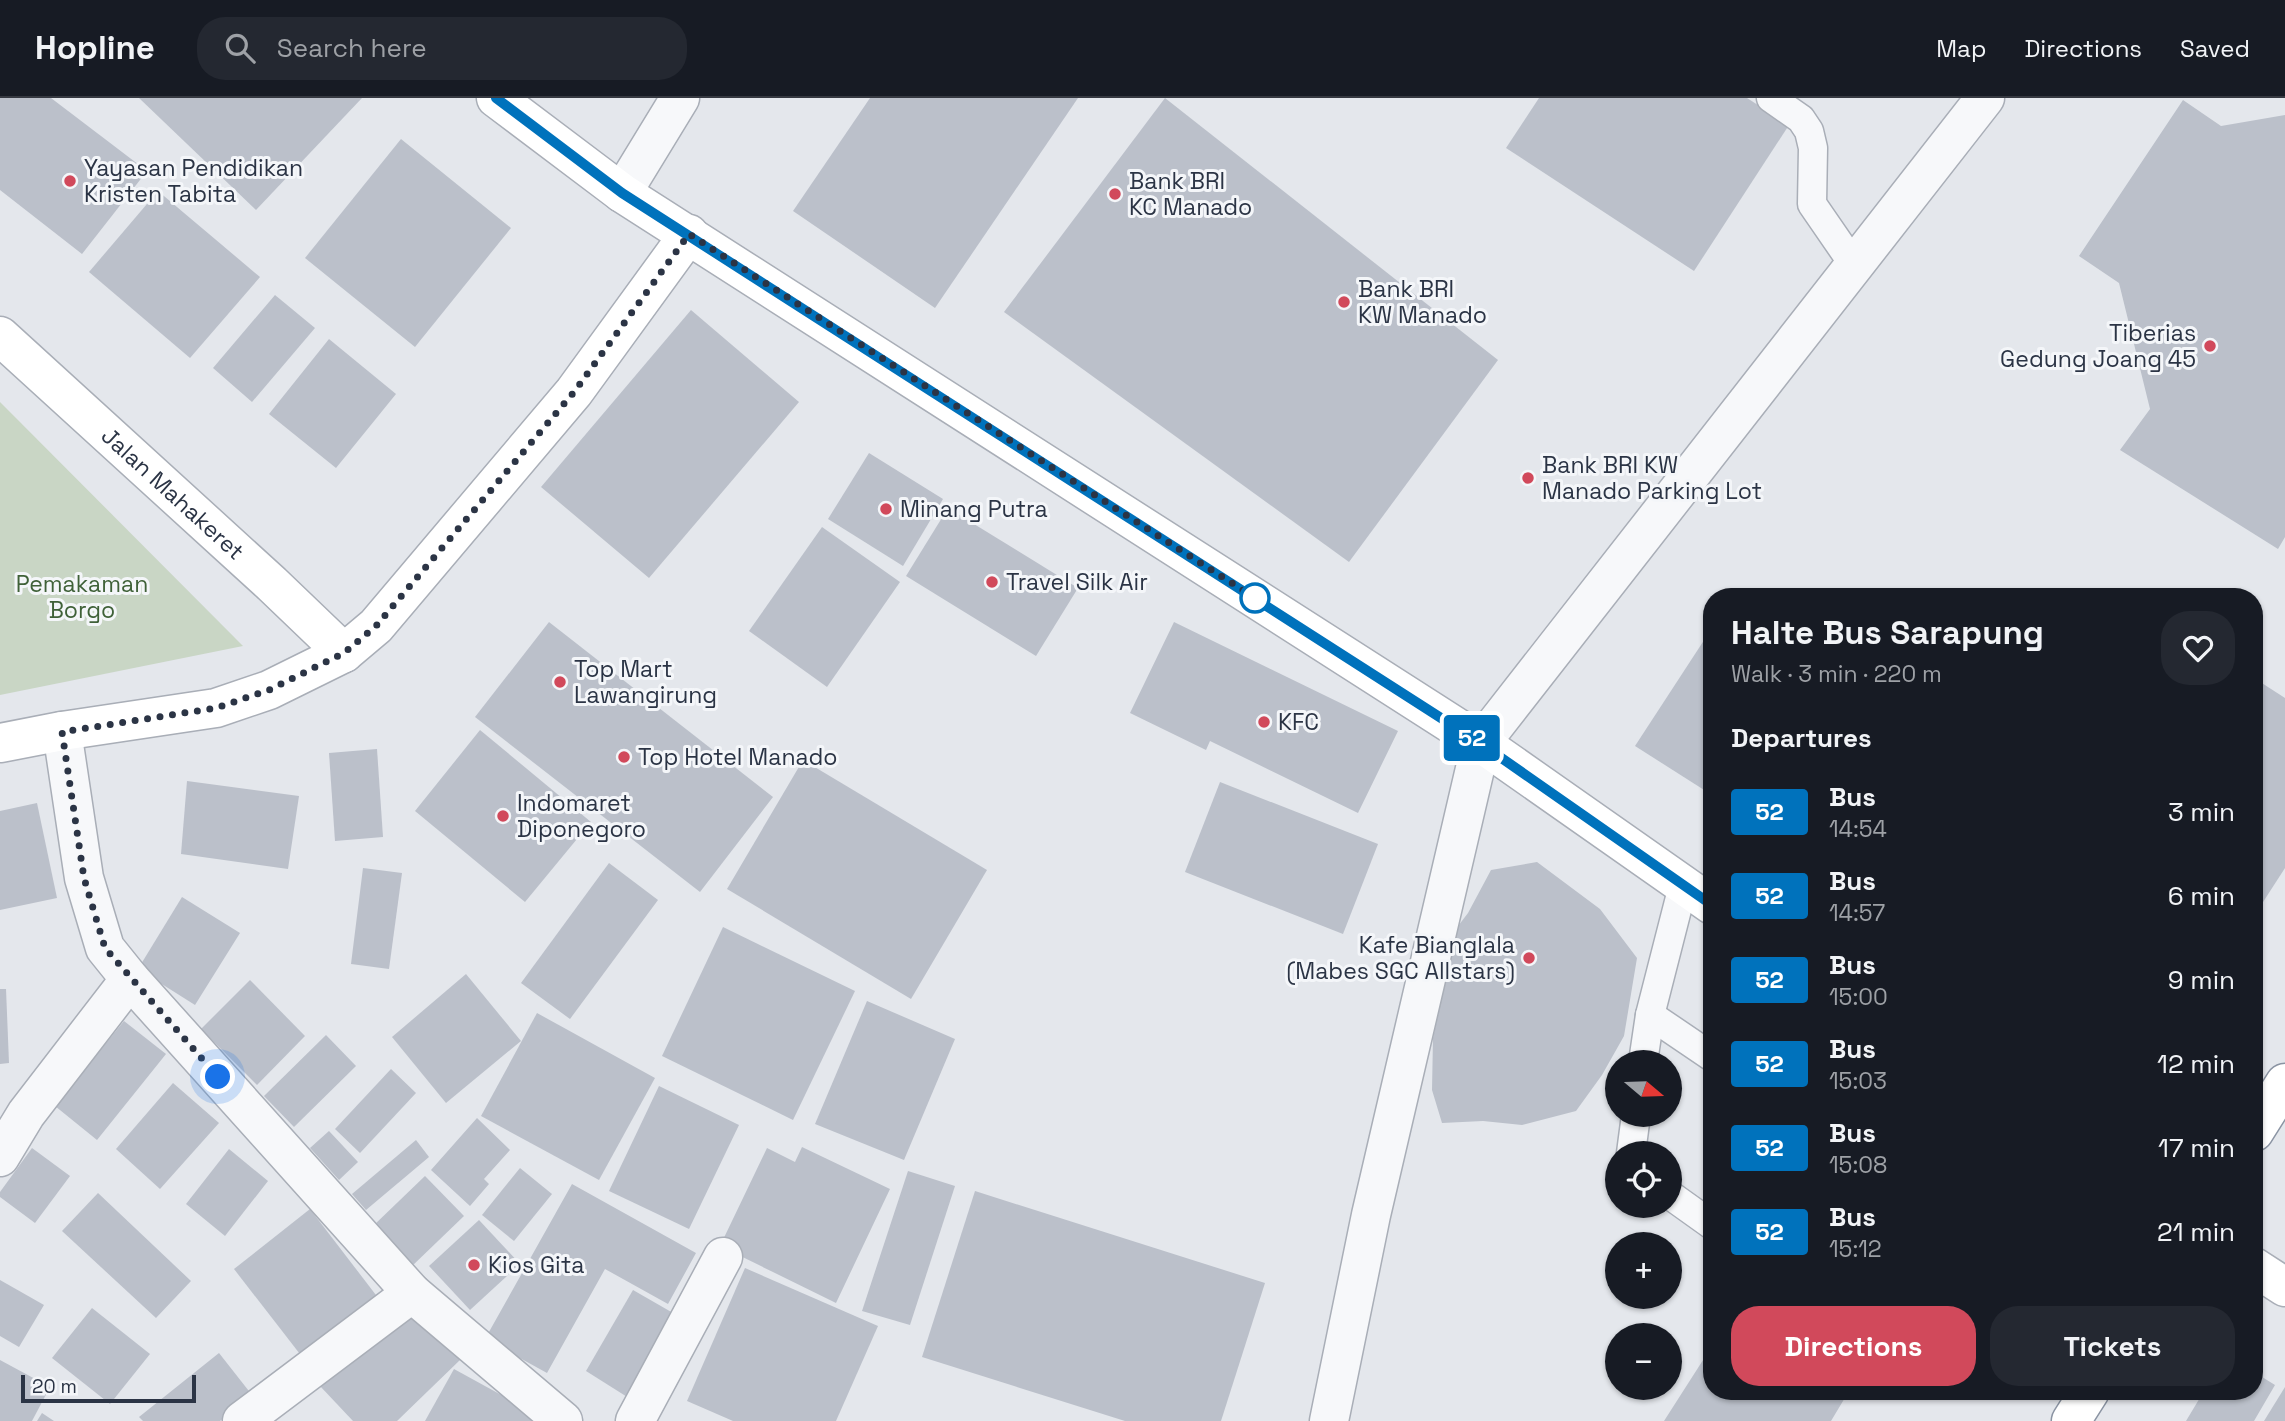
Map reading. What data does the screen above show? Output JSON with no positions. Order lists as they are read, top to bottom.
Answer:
{
  "streets": {
    "main road": ["Jalan Mahakeret"]
  },
  "parks": ["Pemakaman Borgo"],
  "places": [
    "Yayasan Pendidikan Kristen Tabita",
    "Bank BRI KC Manado",
    "Bank BRI KW Manado",
    "Tiberias Gedung Joang 45",
    "Bank BRI KW Manado Parking Lot",
    "Minang Putra",
    "Travel Silk Air",
    "Top Mart Lawangirung",
    "KFC",
    "Top Hotel Manado",
    "Indomaret Diponegoro",
    "Kafe Bianglala (Mabes SGC Allstars)",
    "Kios Gita"
  ],
  "lines": ["bus line 52"],
  "scale_bar": "20 m",
  "north": "right",
  "page": {
    "header": "Hopline",
    "search": "Search here",
    "nav": ["Map", "Directions", "Saved"],
    "on_map": "52",
    "heading": [
      ["Halte Bus Sarapung", "Walk · 3 min · 220 m"],
      "Departures"
    ],
    "list": [
      {
        "mark": "52",
        "name": "Bus",
        "note": "14:54",
        "value": "3 min"
      },
      {
        "mark": "52",
        "name": "Bus",
        "note": "14:57",
        "value": "6 min"
      },
      {
        "mark": "52",
        "name": "Bus",
        "note": "15:00",
        "value": "9 min"
      },
      {
        "mark": "52",
        "name": "Bus",
        "note": "15:03",
        "value": "12 min"
      },
      {
        "mark": "52",
        "name": "Bus",
        "note": "15:08",
        "value": "17 min"
      },
      {
        "mark": "52",
        "name": "Bus",
        "note": "15:12",
        "value": "21 min"
      }
    ],
    "map_buttons": ["+", "−"],
    "buttons": ["Directions", "Tickets"],
    "scale": "20 m"
  }
}
